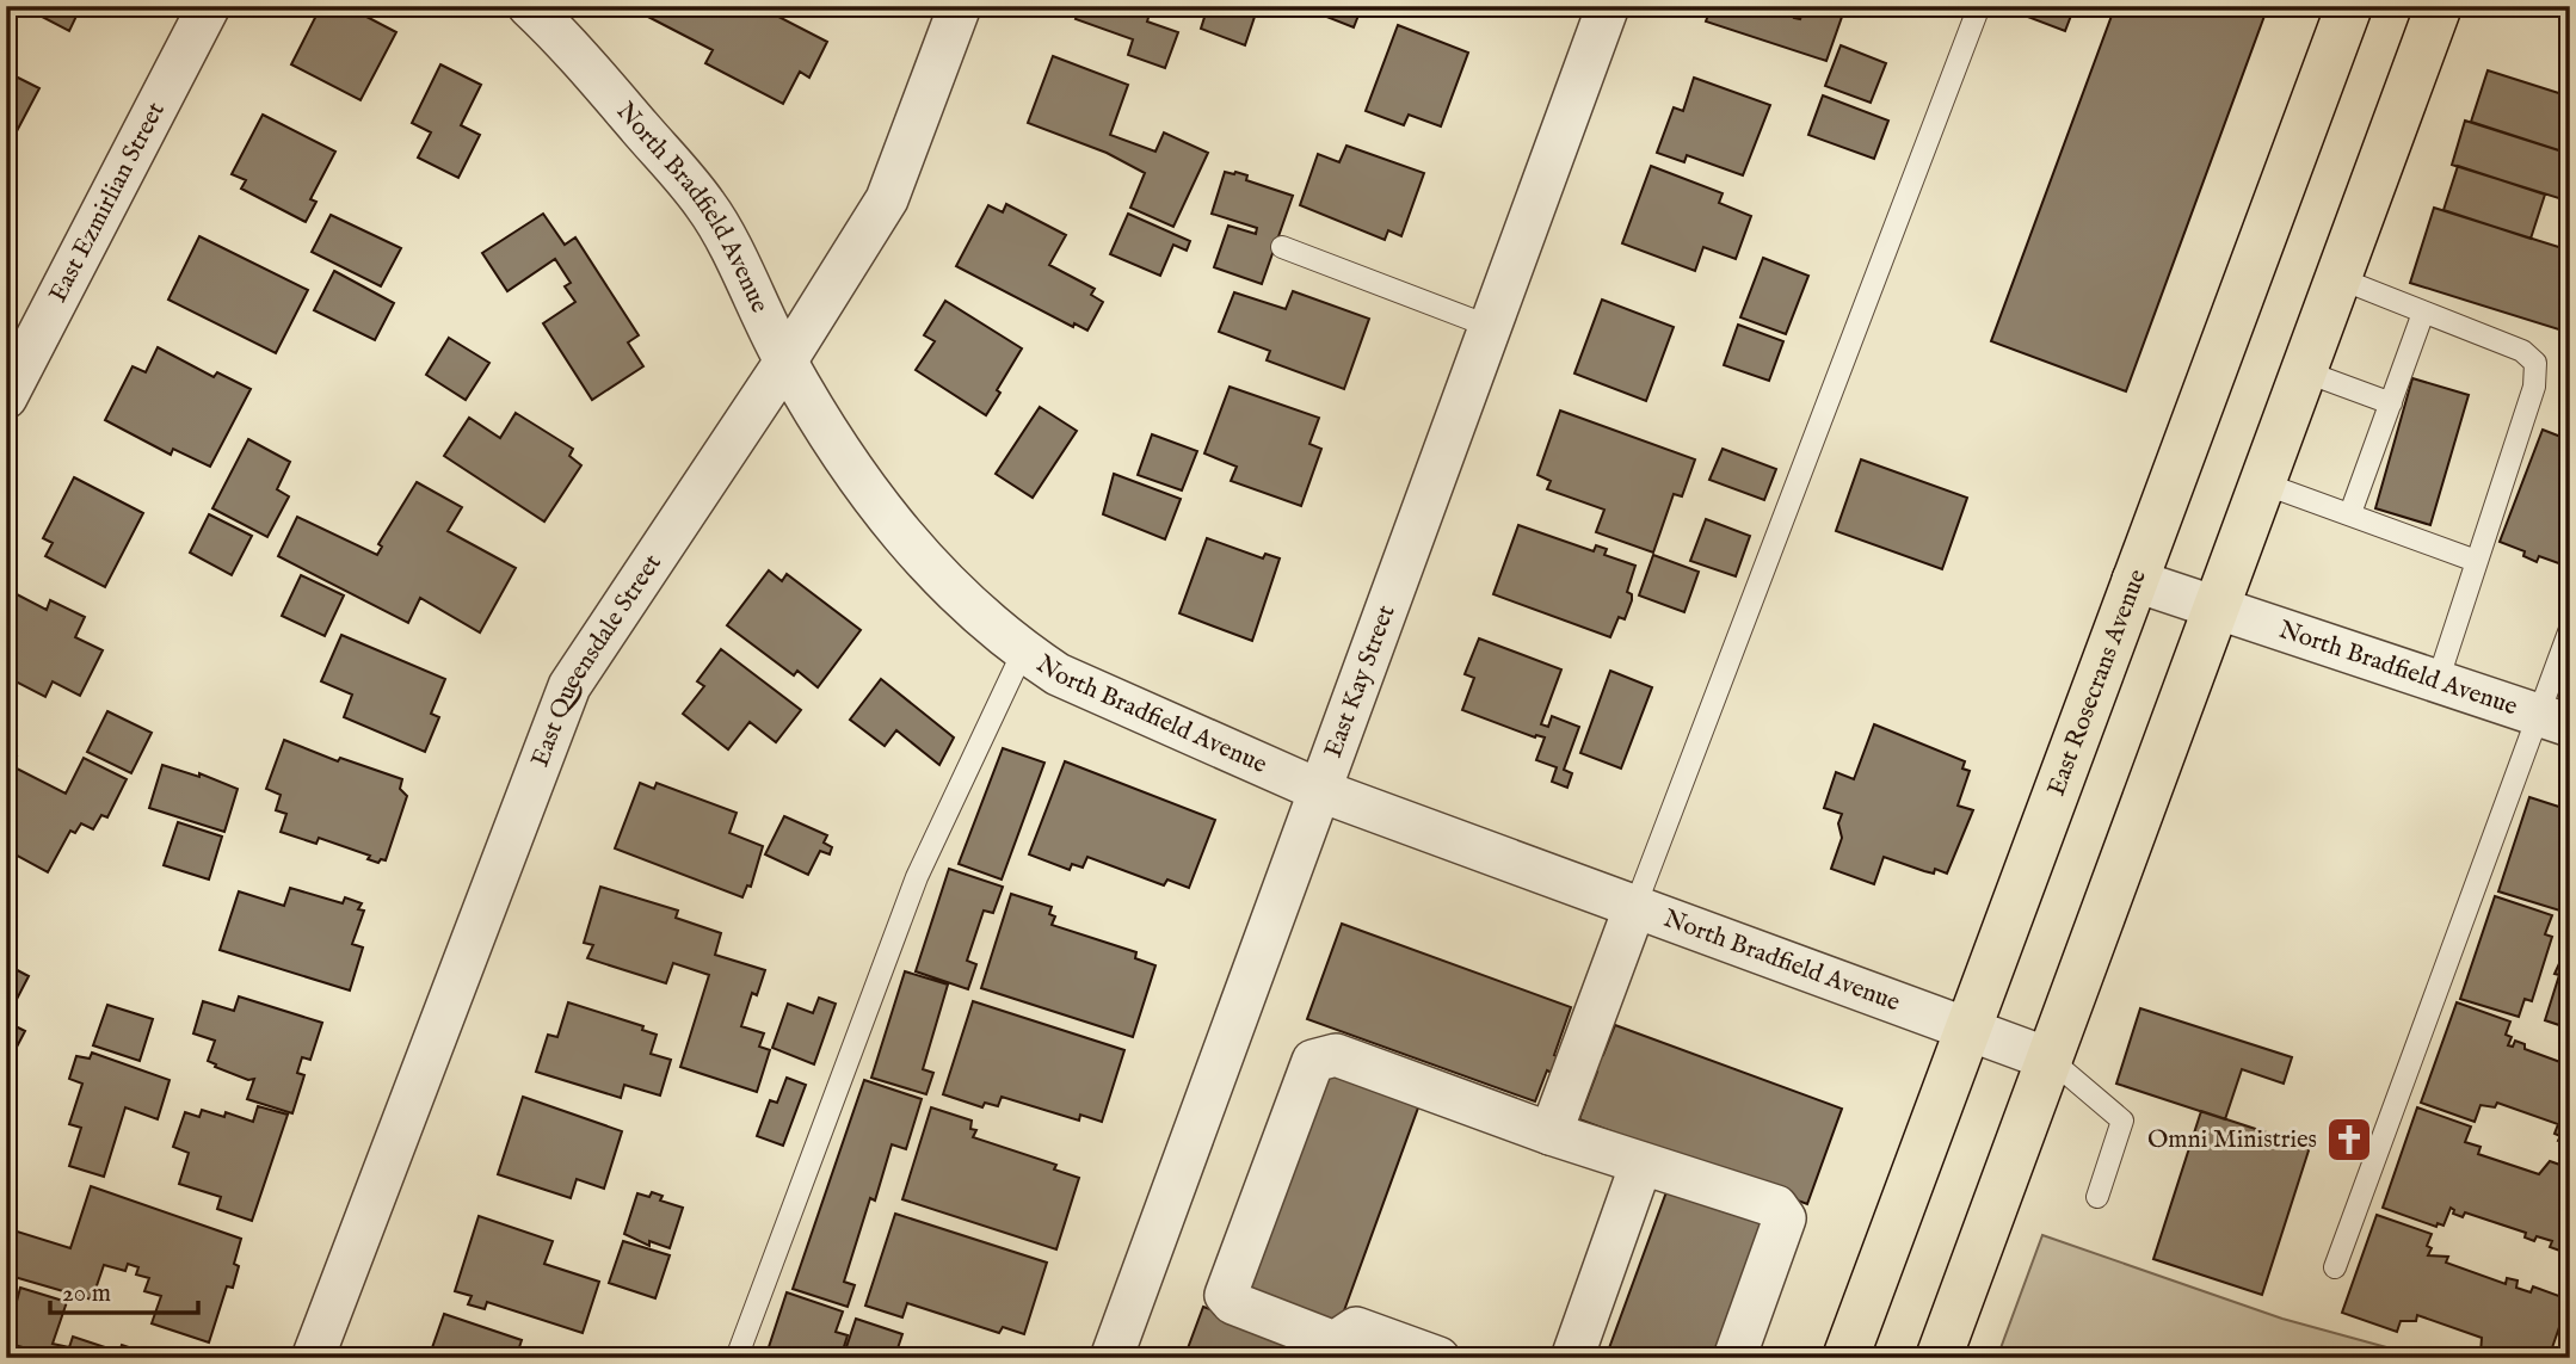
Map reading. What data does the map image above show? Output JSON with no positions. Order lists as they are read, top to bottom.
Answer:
{
  "streets": {
    "main road": ["East Rosecrans Avenue"],
    "street": [
      "East Ezmirlian Street",
      "North Bradfield Avenue",
      "East Queensdale Street",
      "East Kay Street"
    ]
  },
  "crossings": [
    ["North Bradfield Avenue", "East Queensdale Street"],
    ["North Bradfield Avenue", "East Rosecrans Avenue"],
    ["North Bradfield Avenue", "East Kay Street"]
  ],
  "places": {
    "church": ["Omni Ministries"]
  },
  "scale_bar": "20 m"
}
